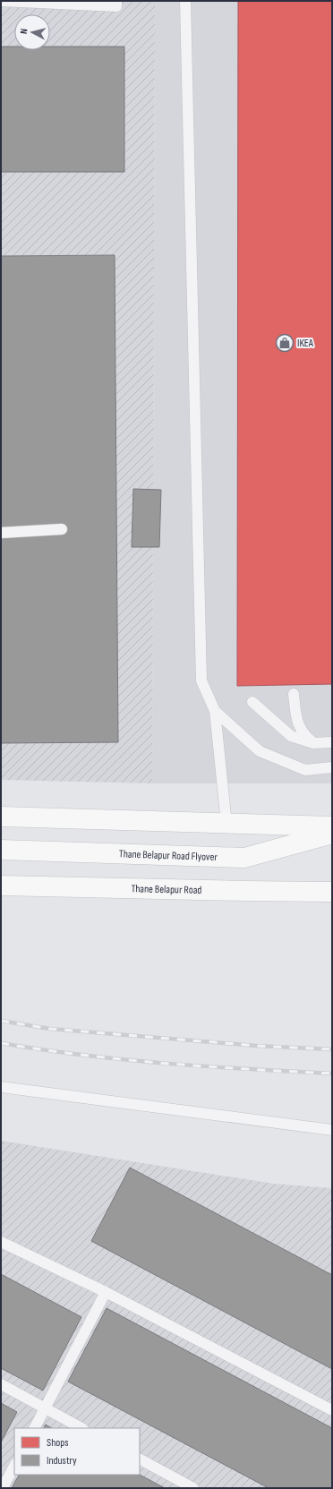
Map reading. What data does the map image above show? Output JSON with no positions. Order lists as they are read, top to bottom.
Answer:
{
  "streets": {
    "main road": ["Thane Belapur Road Flyover", "Thane Belapur Road"]
  },
  "places": {
    "shop": ["IKEA"]
  },
  "legend": ["Shops", "Industry"],
  "north": "left"
}
